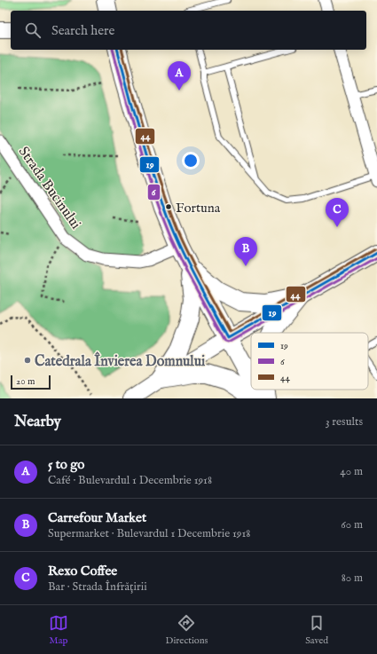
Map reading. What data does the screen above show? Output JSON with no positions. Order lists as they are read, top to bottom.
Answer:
{
  "streets": {
    "street": ["Strada Bucinului"]
  },
  "places": ["Fortuna", "Catedrala Învierea Domnului"],
  "lines": ["transit line 19", "transit line 6", "transit line 44"],
  "legend": ["19", "6", "44"],
  "scale_bar": "20 m",
  "page": {
    "search": "Search here",
    "pins": ["A", "C", "B"],
    "scale": "20 m",
    "heading": ["Nearby", "3 results"],
    "list": [
      {
        "mark": "A",
        "name": "5 to go",
        "note": "Café · Bulevardul 1 Decembrie 1918",
        "value": "40 m"
      },
      {
        "mark": "B",
        "name": "Carrefour Market",
        "note": "Supermarket · Bulevardul 1 Decembrie 1918",
        "value": "60 m"
      },
      {
        "mark": "C",
        "name": "Rexo Coffee",
        "note": "Bar · Strada Înfrățirii",
        "value": "80 m"
      }
    ],
    "nav": ["Map", "Directions", "Saved"]
  }
}
